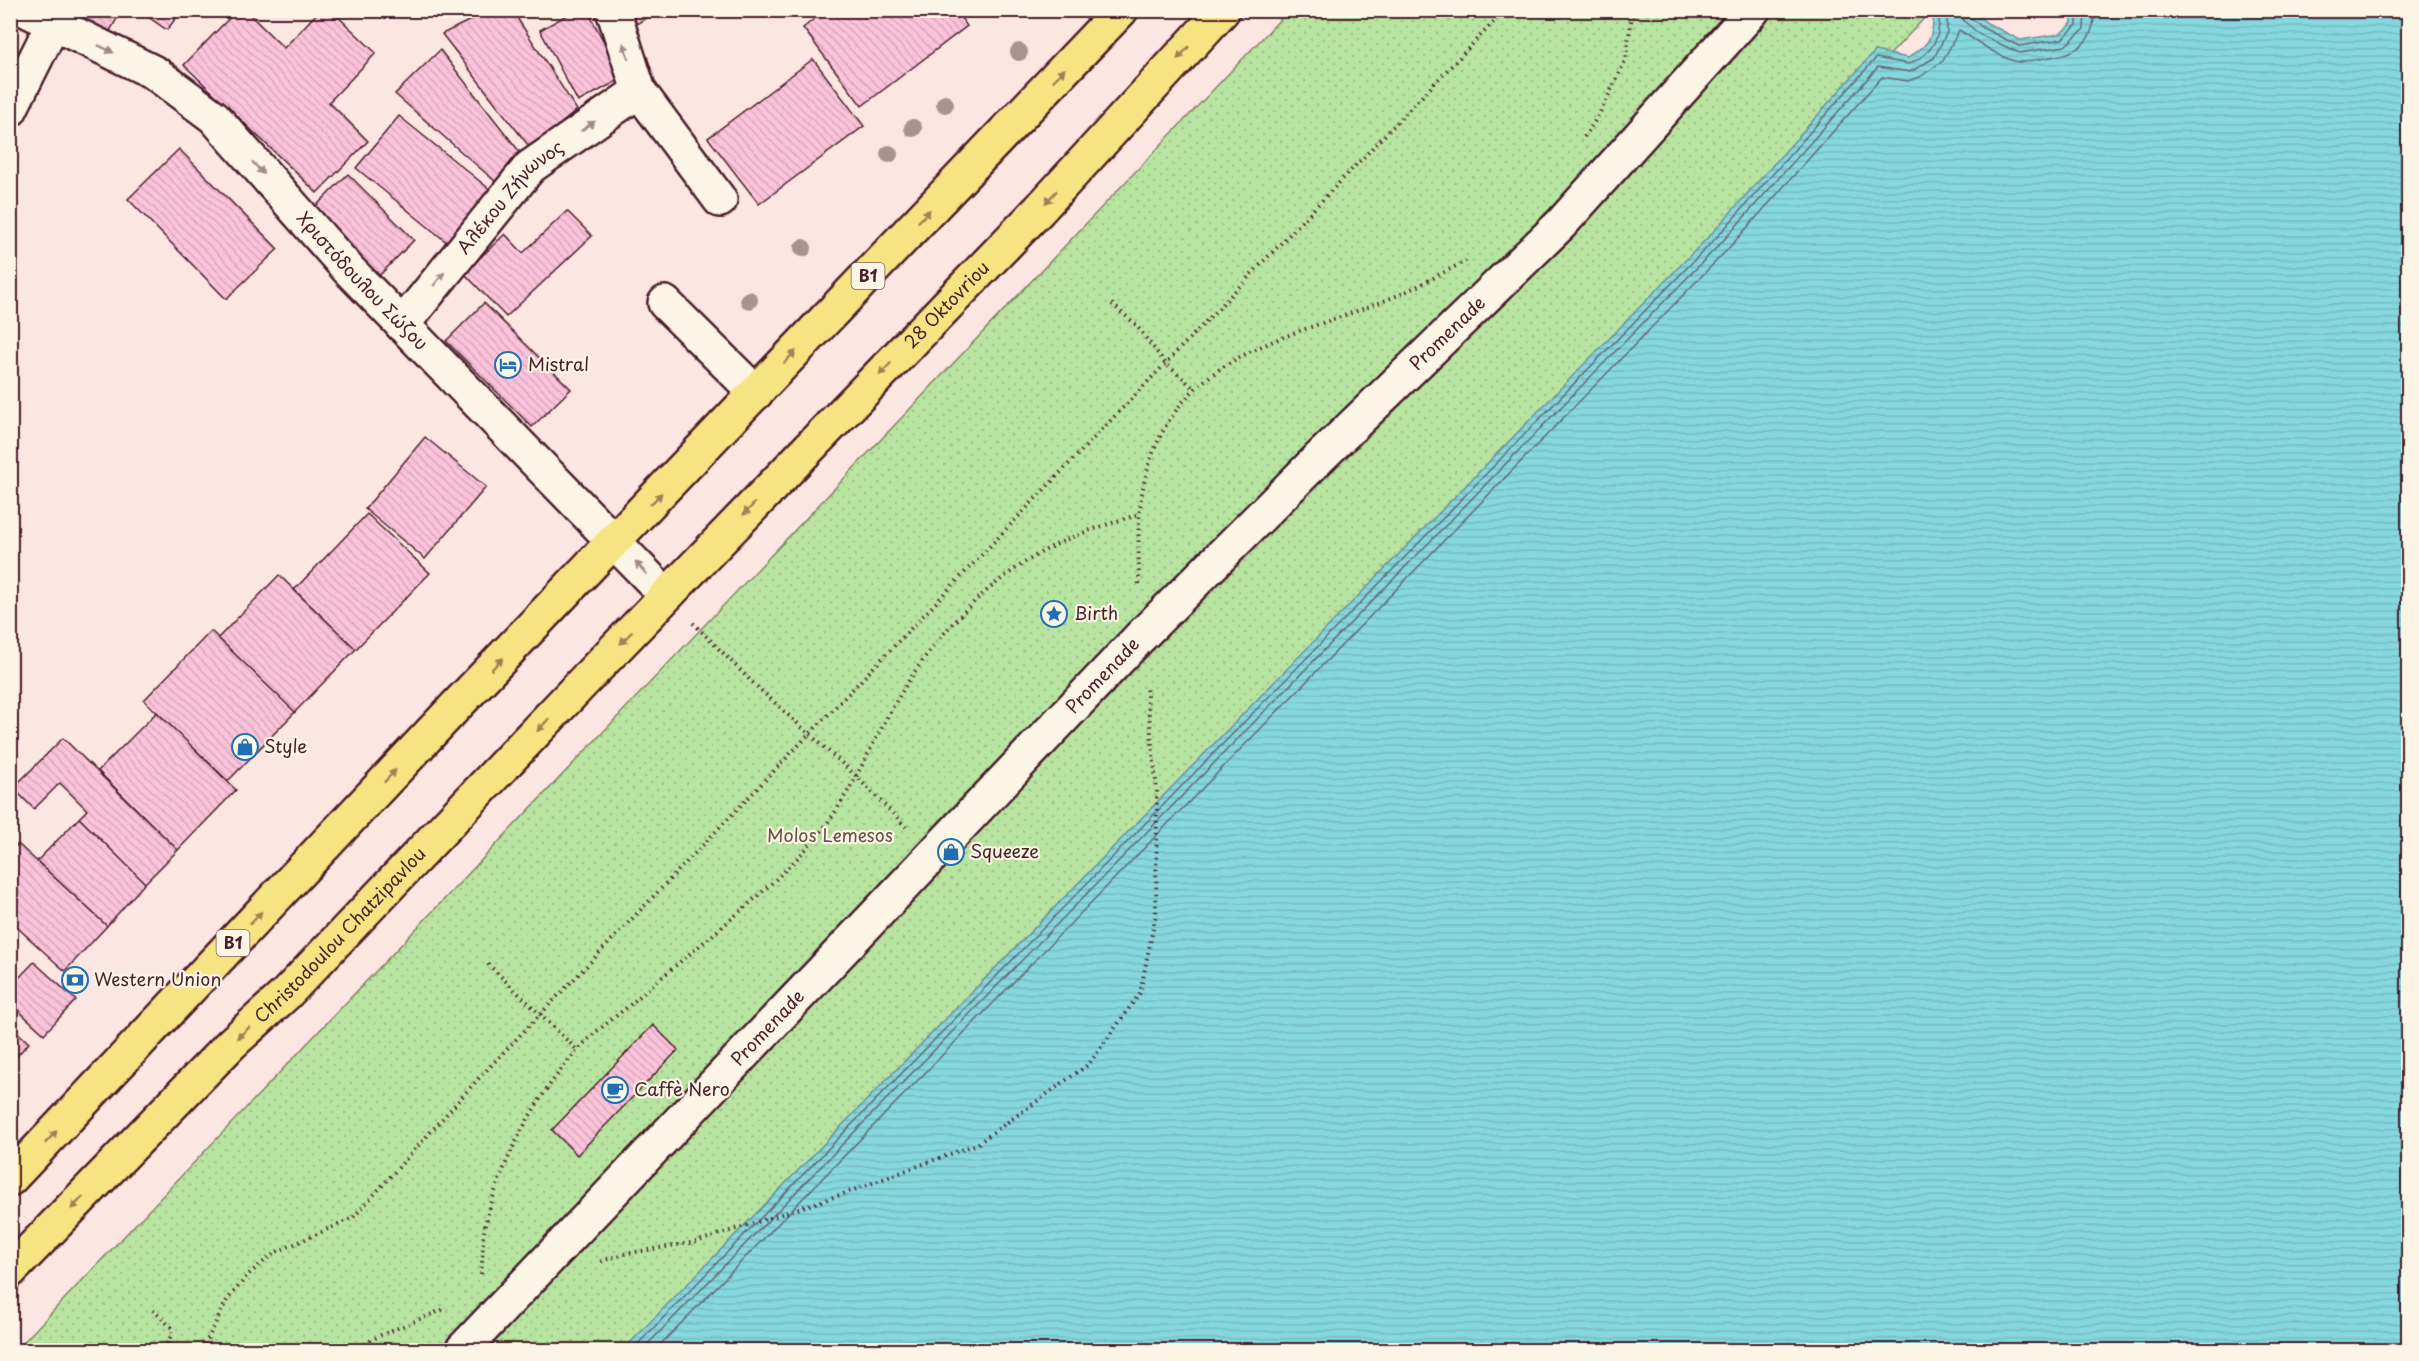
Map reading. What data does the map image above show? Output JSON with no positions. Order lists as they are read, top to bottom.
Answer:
{
  "streets": {
    "main road": ["B1", "28 Oktovriou", "Christodoulou Chatzipavlou"],
    "street": ["Αλέκου Ζήνωνος", "Χριστόδουλου Σώζου", "Promenade"]
  },
  "crossings": [
    ["Αλέκου Ζήνωνος", "Χριστόδουλου Σώζου"],
    ["B1", "Χριστόδουλου Σώζου"],
    ["Χριστόδουλου Σώζου", "28 Oktovriou"],
    ["Χριστόδουλου Σώζου", "Christodoulou Chatzipavlou"],
    ["28 Oktovriou", "Christodoulou Chatzipavlou"]
  ],
  "one_way": ["Αλέκου Ζήνωνος"],
  "parks": ["Molos Lemesos"],
  "places": {
    "hotel": ["Mistral"],
    "place": ["Birth"],
    "shop": ["Style", "Squeeze"],
    "bank": ["Western Union"],
    "cafe": ["Caffè Nero"]
  }
}
